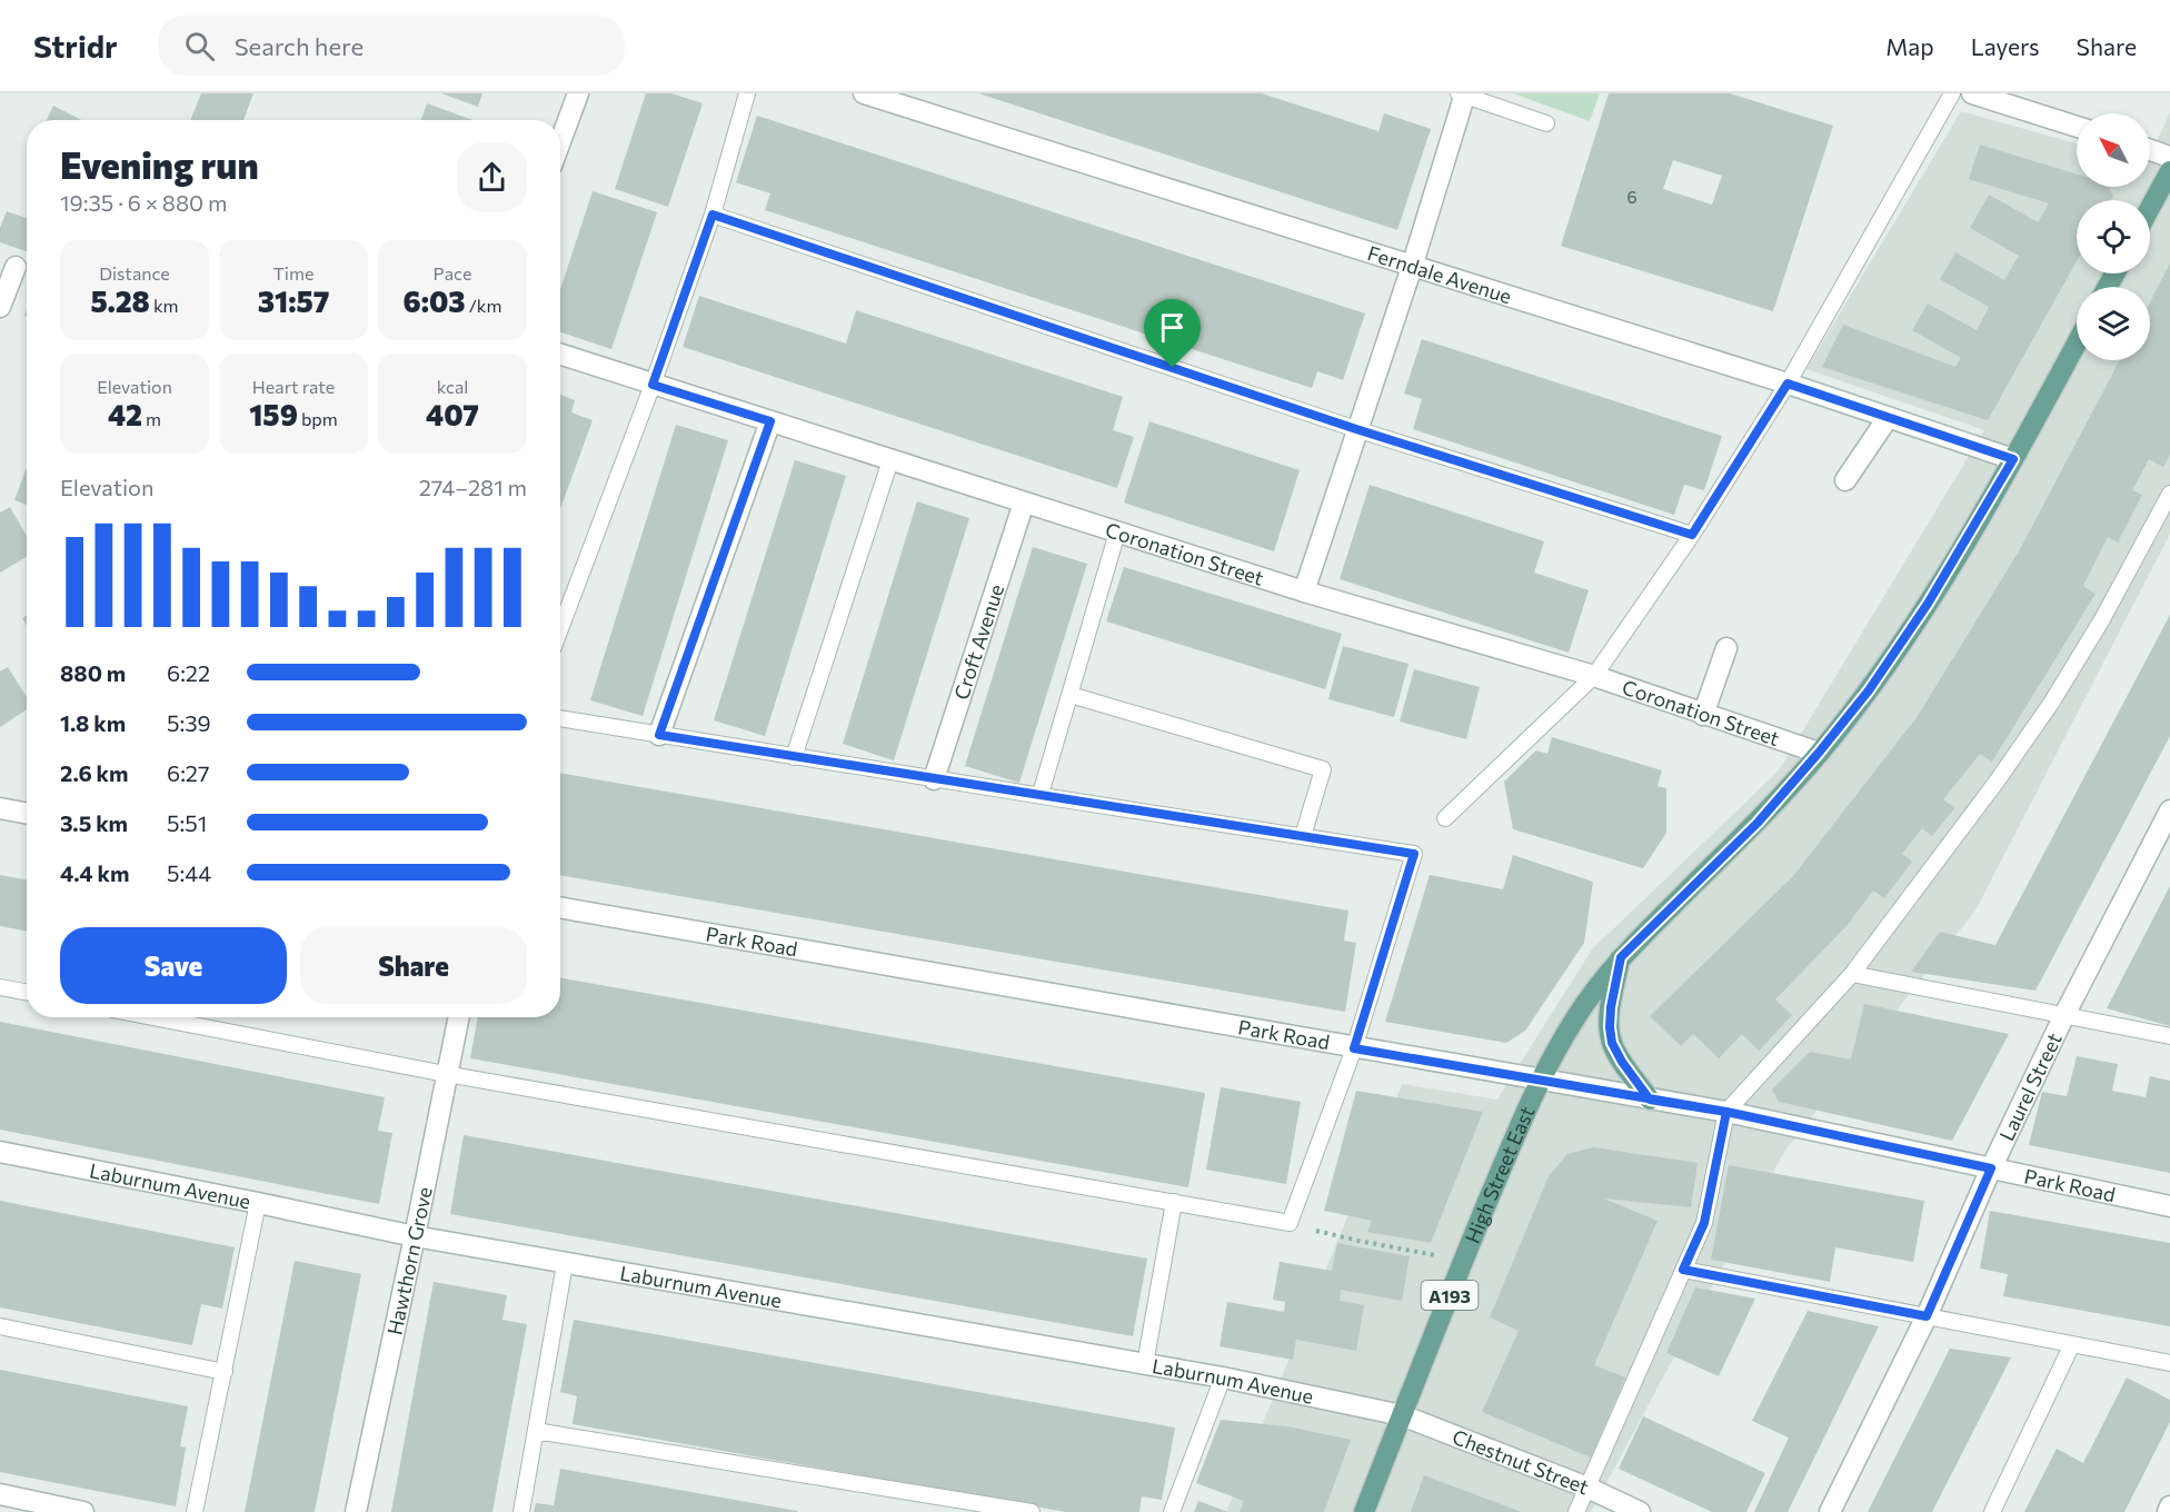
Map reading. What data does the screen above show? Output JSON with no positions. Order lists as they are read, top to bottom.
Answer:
{
  "streets": {
    "main road": ["High Street East", "A193"],
    "street": [
      "Ferndale Avenue",
      "Coronation Street",
      "Croft Avenue",
      "Park Road",
      "Laurel Street",
      "Laburnum Avenue",
      "Hawthorn Grove",
      "Chestnut Street"
    ]
  },
  "crossings": [
    ["Ferndale Avenue", "High Street East"],
    ["Coronation Street", "Croft Avenue"],
    ["Coronation Street", "High Street East"],
    ["Park Road", "Laurel Street"],
    ["Park Road", "High Street East"],
    ["High Street East", "Laburnum Avenue"],
    ["High Street East", "Chestnut Street"],
    ["Laburnum Avenue", "Hawthorn Grove"],
    ["Laburnum Avenue", "Chestnut Street"]
  ],
  "house_numbers": ["6"],
  "north": "top left",
  "page": {
    "header": "Stridr",
    "search": "Search here",
    "nav": ["Map", "Layers", "Share"],
    "heading": ["Evening run", "19:35 · 6 × 880 m"],
    "stats": [
      ["Distance", "5.28 km"],
      ["Time", "31:57"],
      ["Pace", "6:03 /km"],
      ["Elevation", "42 m"],
      ["Heart rate", "159 bpm"],
      ["kcal", "407"]
    ],
    "chart": ["Elevation", "274–281 m"],
    "list": [
      {
        "name": "880 m",
        "note": "6:22"
      },
      {
        "name": "1.8 km",
        "note": "5:39"
      },
      {
        "name": "2.6 km",
        "note": "6:27"
      },
      {
        "name": "3.5 km",
        "note": "5:51"
      },
      {
        "name": "4.4 km",
        "note": "5:44"
      }
    ],
    "buttons": ["Save", "Share"]
  }
}
